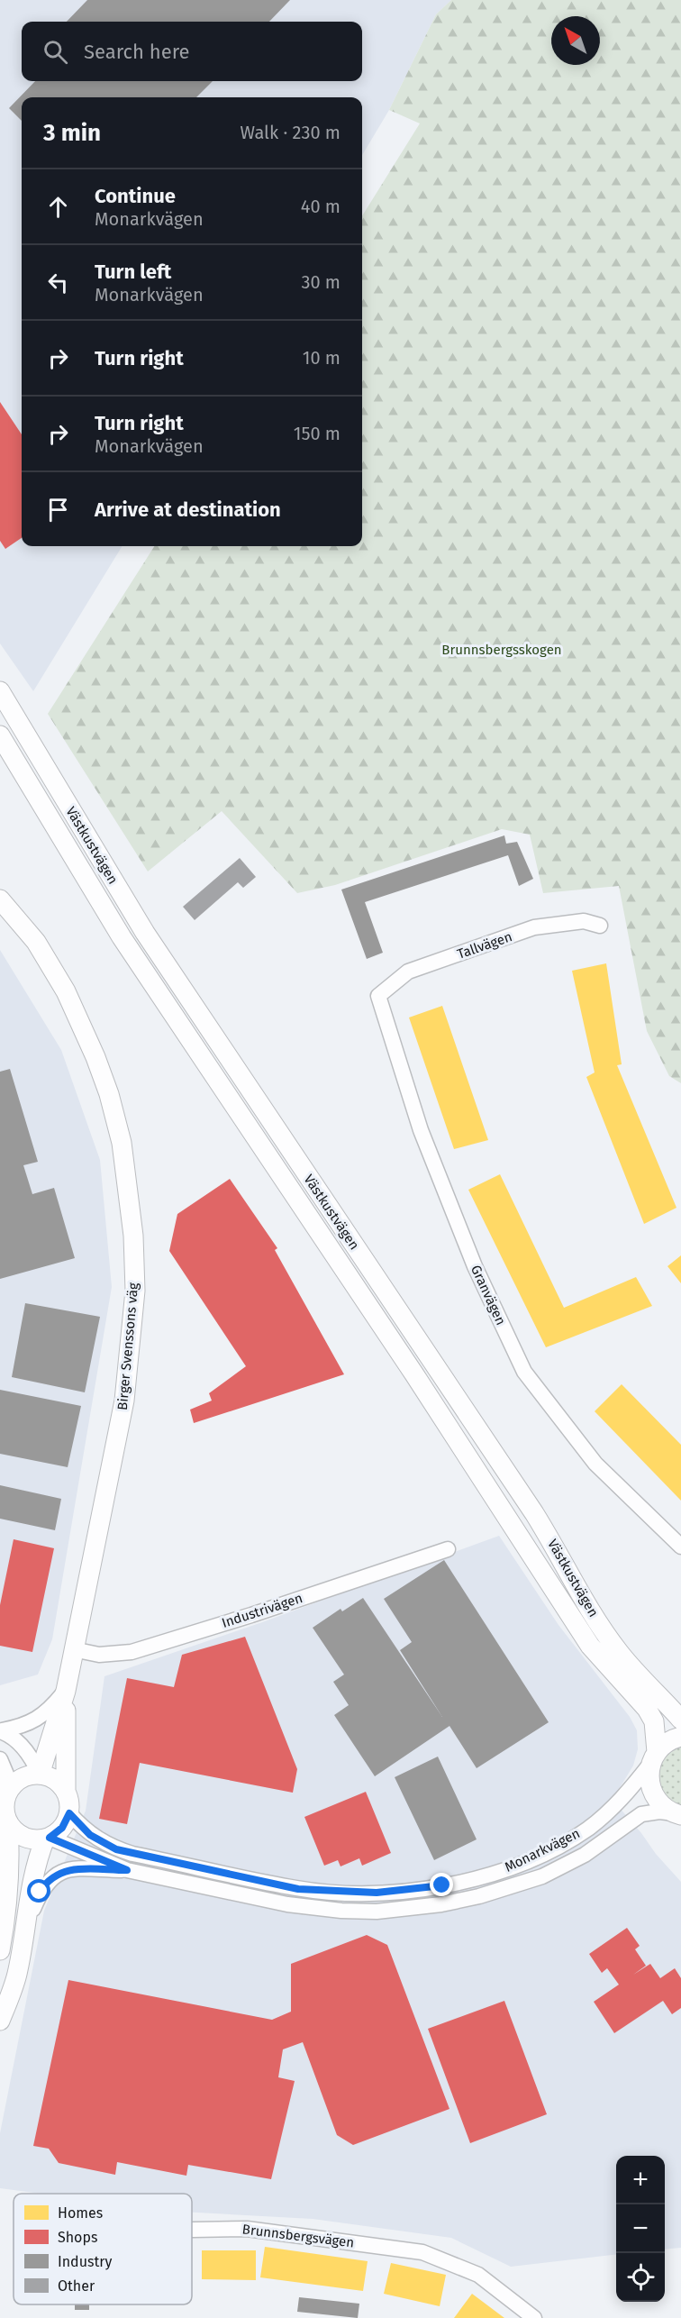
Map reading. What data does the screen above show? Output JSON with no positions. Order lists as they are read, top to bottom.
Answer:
{
  "streets": {
    "street": [
      "Västkustvägen",
      "Tallvägen",
      "Granvägen",
      "Birger Svenssons väg",
      "Industrivägen",
      "Monarkvägen",
      "Brunnsbergsvägen"
    ]
  },
  "crossings": [
    ["Västkustvägen", "Monarkvägen"],
    ["Tallvägen", "Granvägen"],
    ["Birger Svenssons väg", "Industrivägen"],
    ["Birger Svenssons väg", "Monarkvägen"]
  ],
  "parks": ["Brunnsbergsskogen"],
  "legend": [
    "Homes",
    "Shops",
    "Industry",
    "Other"
  ],
  "north": "top left",
  "page": {
    "search": "Search here",
    "heading": ["3 min", "Walk · 230 m"],
    "list": [
      ["Continue", "Monarkvägen", "40 m"],
      ["Turn left", "Monarkvägen", "30 m"],
      ["Turn right", "10 m"],
      ["Turn right", "Monarkvägen", "150 m"],
      "Arrive at destination"
    ],
    "map_buttons": ["+", "−"]
  }
}
